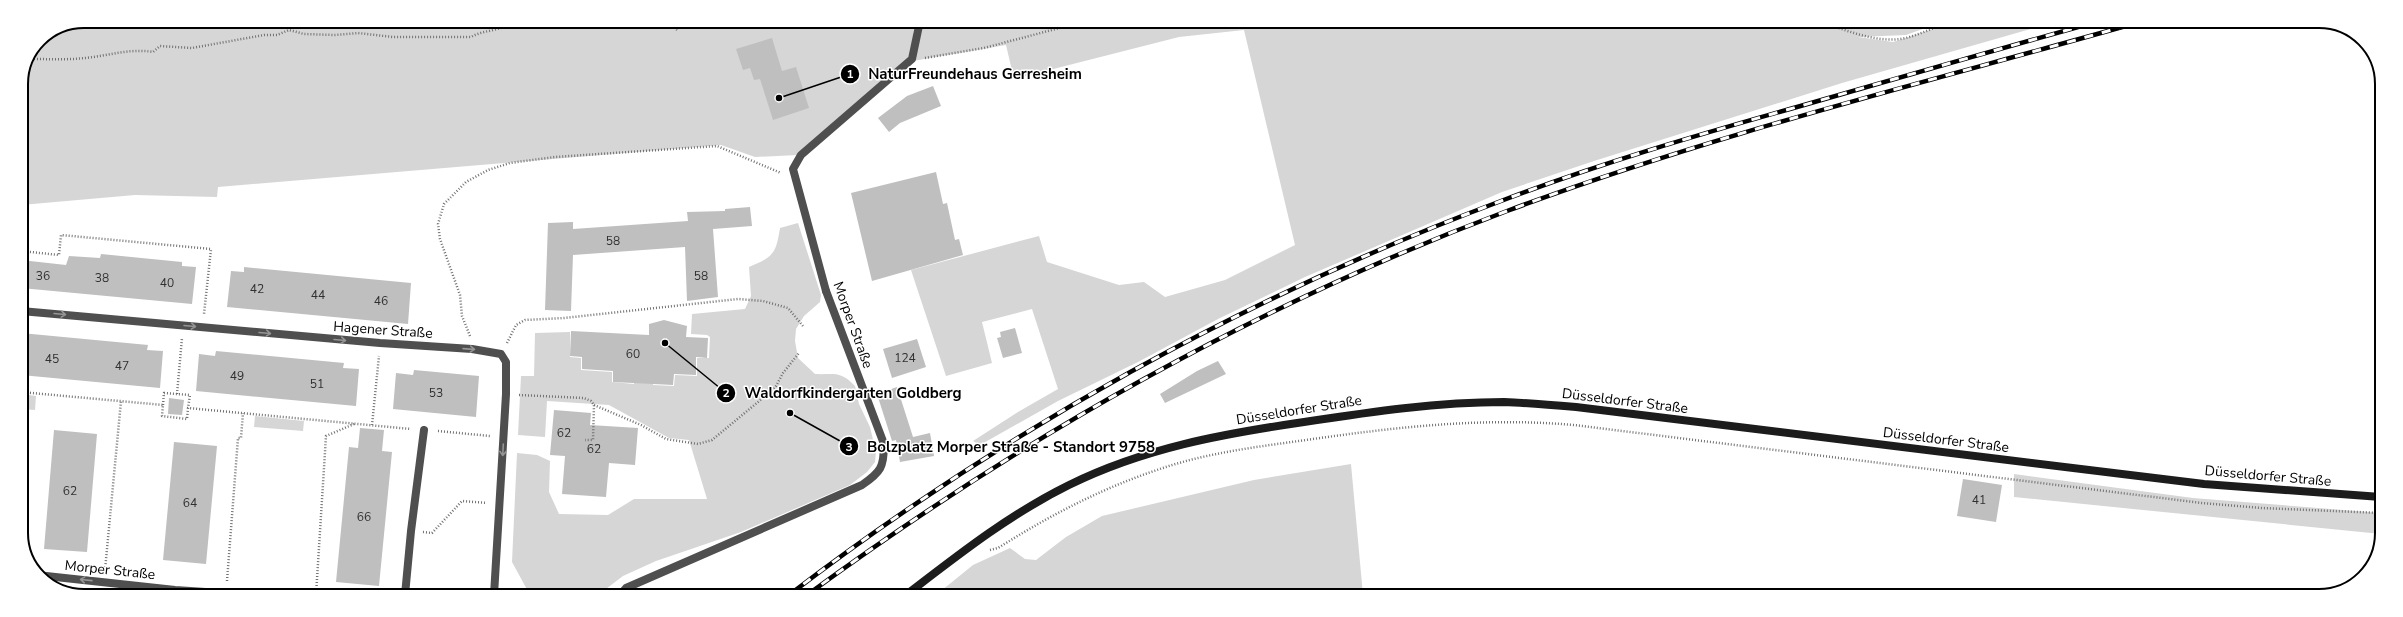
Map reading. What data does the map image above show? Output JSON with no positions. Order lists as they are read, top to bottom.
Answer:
{
  "streets": {
    "main road": ["Düsseldorfer Straße"],
    "street": ["Morper Straße", "Hagener Straße"]
  },
  "one_way": ["Hagener Straße"],
  "places": ["NaturFreundehaus Gerresheim", "Waldorfkindergarten Goldberg", "Bolzplatz Morper Straße - Standort 9758"],
  "house_numbers": [
    "58",
    "36",
    "58",
    "38",
    "40",
    "42",
    "44",
    "46",
    "60",
    "124",
    "45",
    "47",
    "49",
    "51",
    "53",
    "62",
    "62",
    "62",
    "41",
    "64",
    "66"
  ]
}
